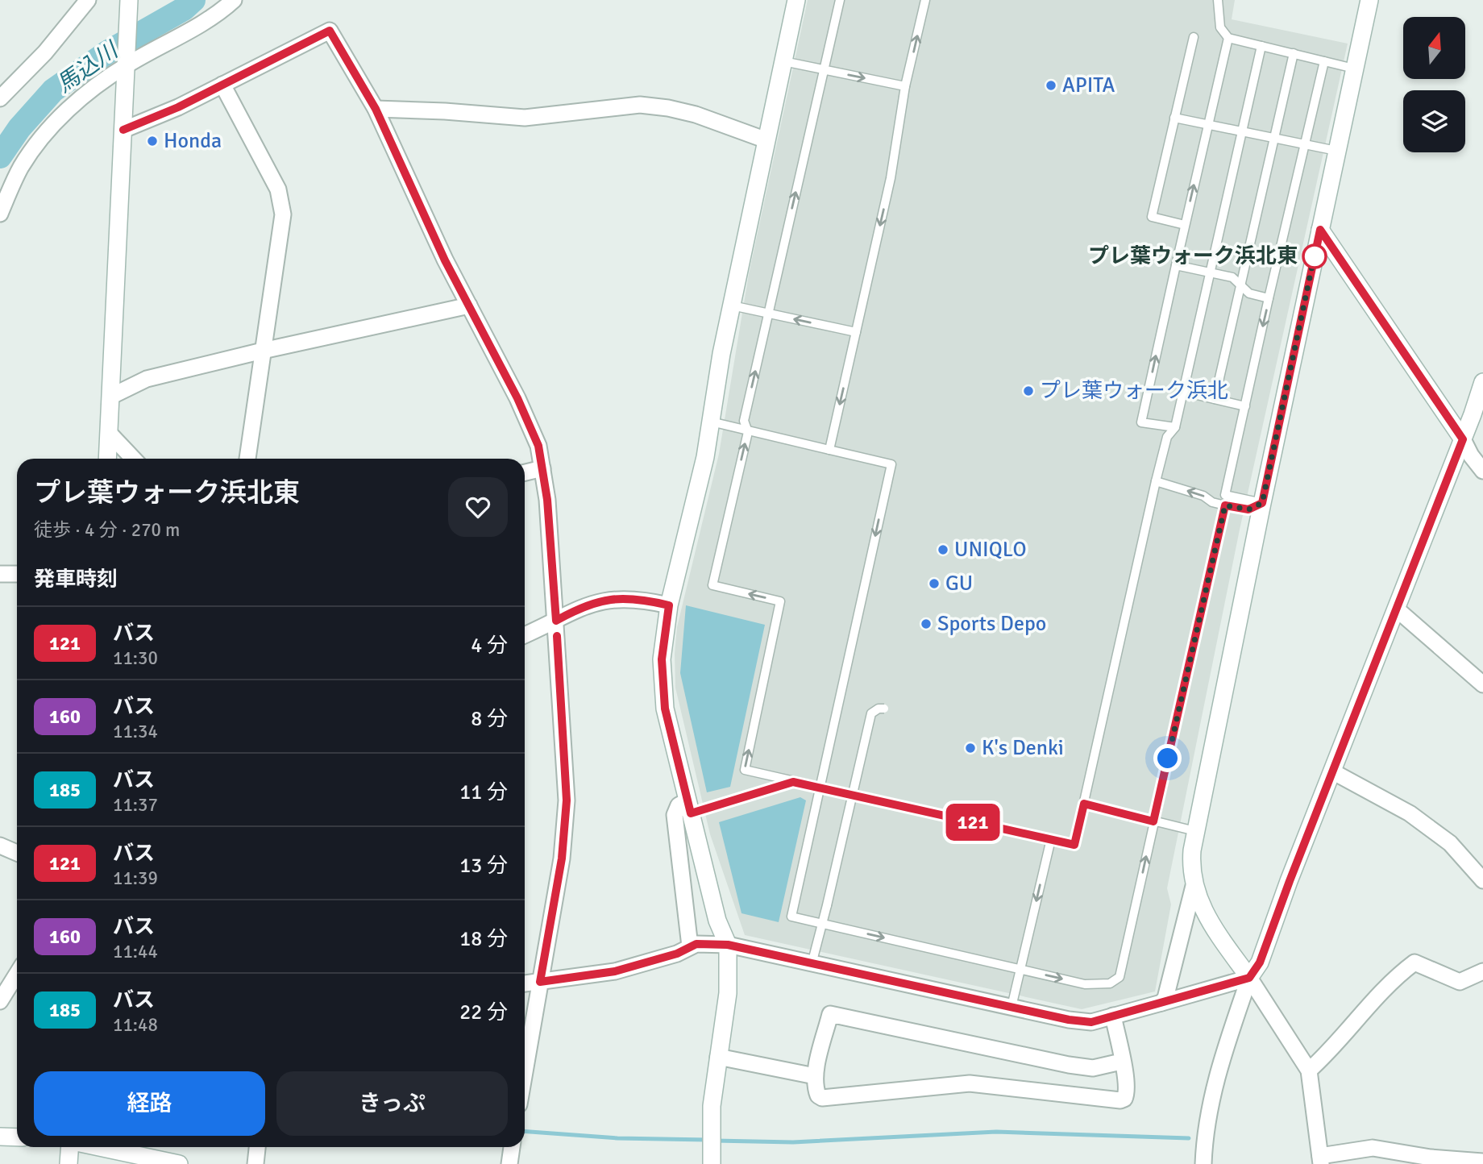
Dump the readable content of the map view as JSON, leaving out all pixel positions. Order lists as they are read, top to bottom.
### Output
{
  "water": ["馬込川"],
  "places": [
    "APITA",
    "Honda",
    "プレ葉ウォーク浜北東",
    "プレ葉ウォーク浜北",
    "UNIQLO",
    "GU",
    "Sports Depo",
    "K's Denki"
  ],
  "lines": ["bus line 121"],
  "north": "top",
  "page": {
    "on_map": "121",
    "heading": [
      ["プレ葉ウォーク浜北東", "徒歩 · 4 分 · 270 m"],
      "発車時刻"
    ],
    "list": [
      {
        "mark": "121",
        "name": "バス",
        "note": "11:30",
        "value": "4 分"
      },
      {
        "mark": "160",
        "name": "バス",
        "note": "11:34",
        "value": "8 分"
      },
      {
        "mark": "185",
        "name": "バス",
        "note": "11:37",
        "value": "11 分"
      },
      {
        "mark": "121",
        "name": "バス",
        "note": "11:39",
        "value": "13 分"
      },
      {
        "mark": "160",
        "name": "バス",
        "note": "11:44",
        "value": "18 分"
      },
      {
        "mark": "185",
        "name": "バス",
        "note": "11:48",
        "value": "22 分"
      }
    ],
    "buttons": ["経路", "きっぷ"]
  }
}
